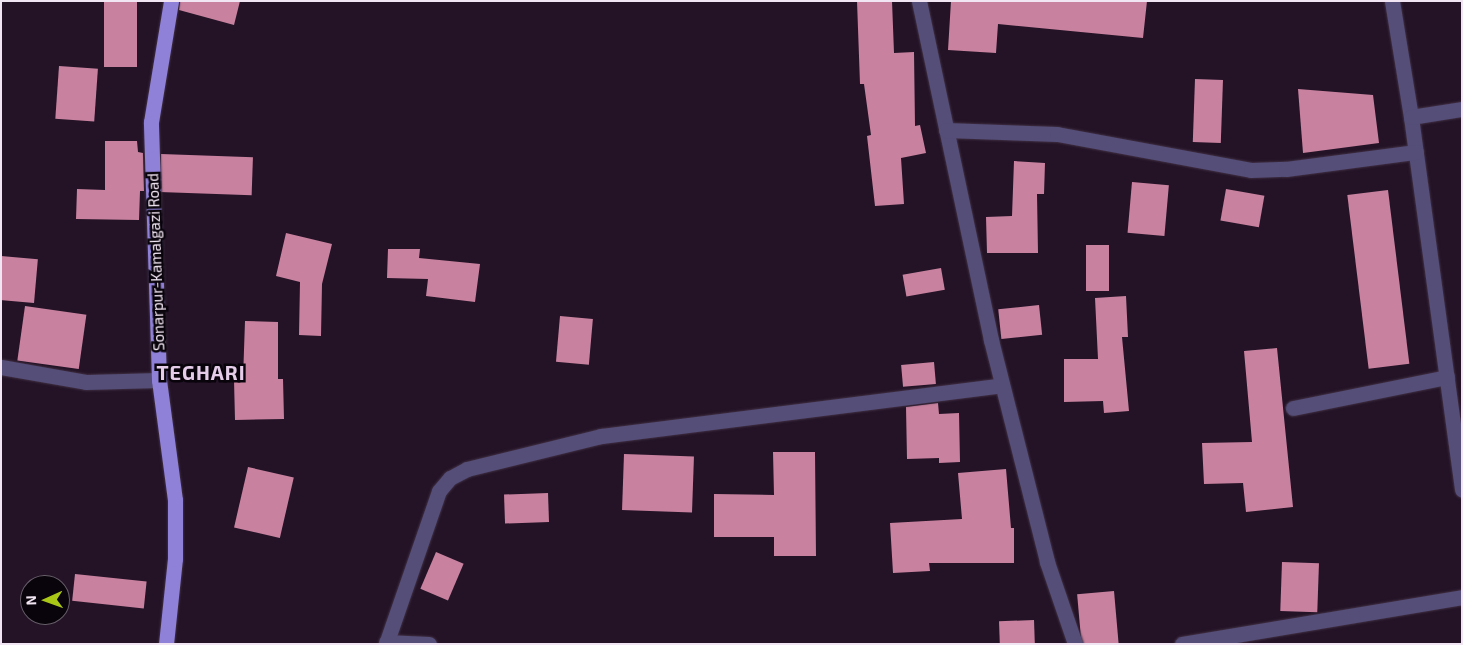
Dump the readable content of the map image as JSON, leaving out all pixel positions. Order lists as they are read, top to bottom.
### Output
{
  "streets": {
    "main road": ["Sonarpur-Kamalgazi Road"]
  },
  "districts": ["TEGHARI"],
  "north": "left"
}
